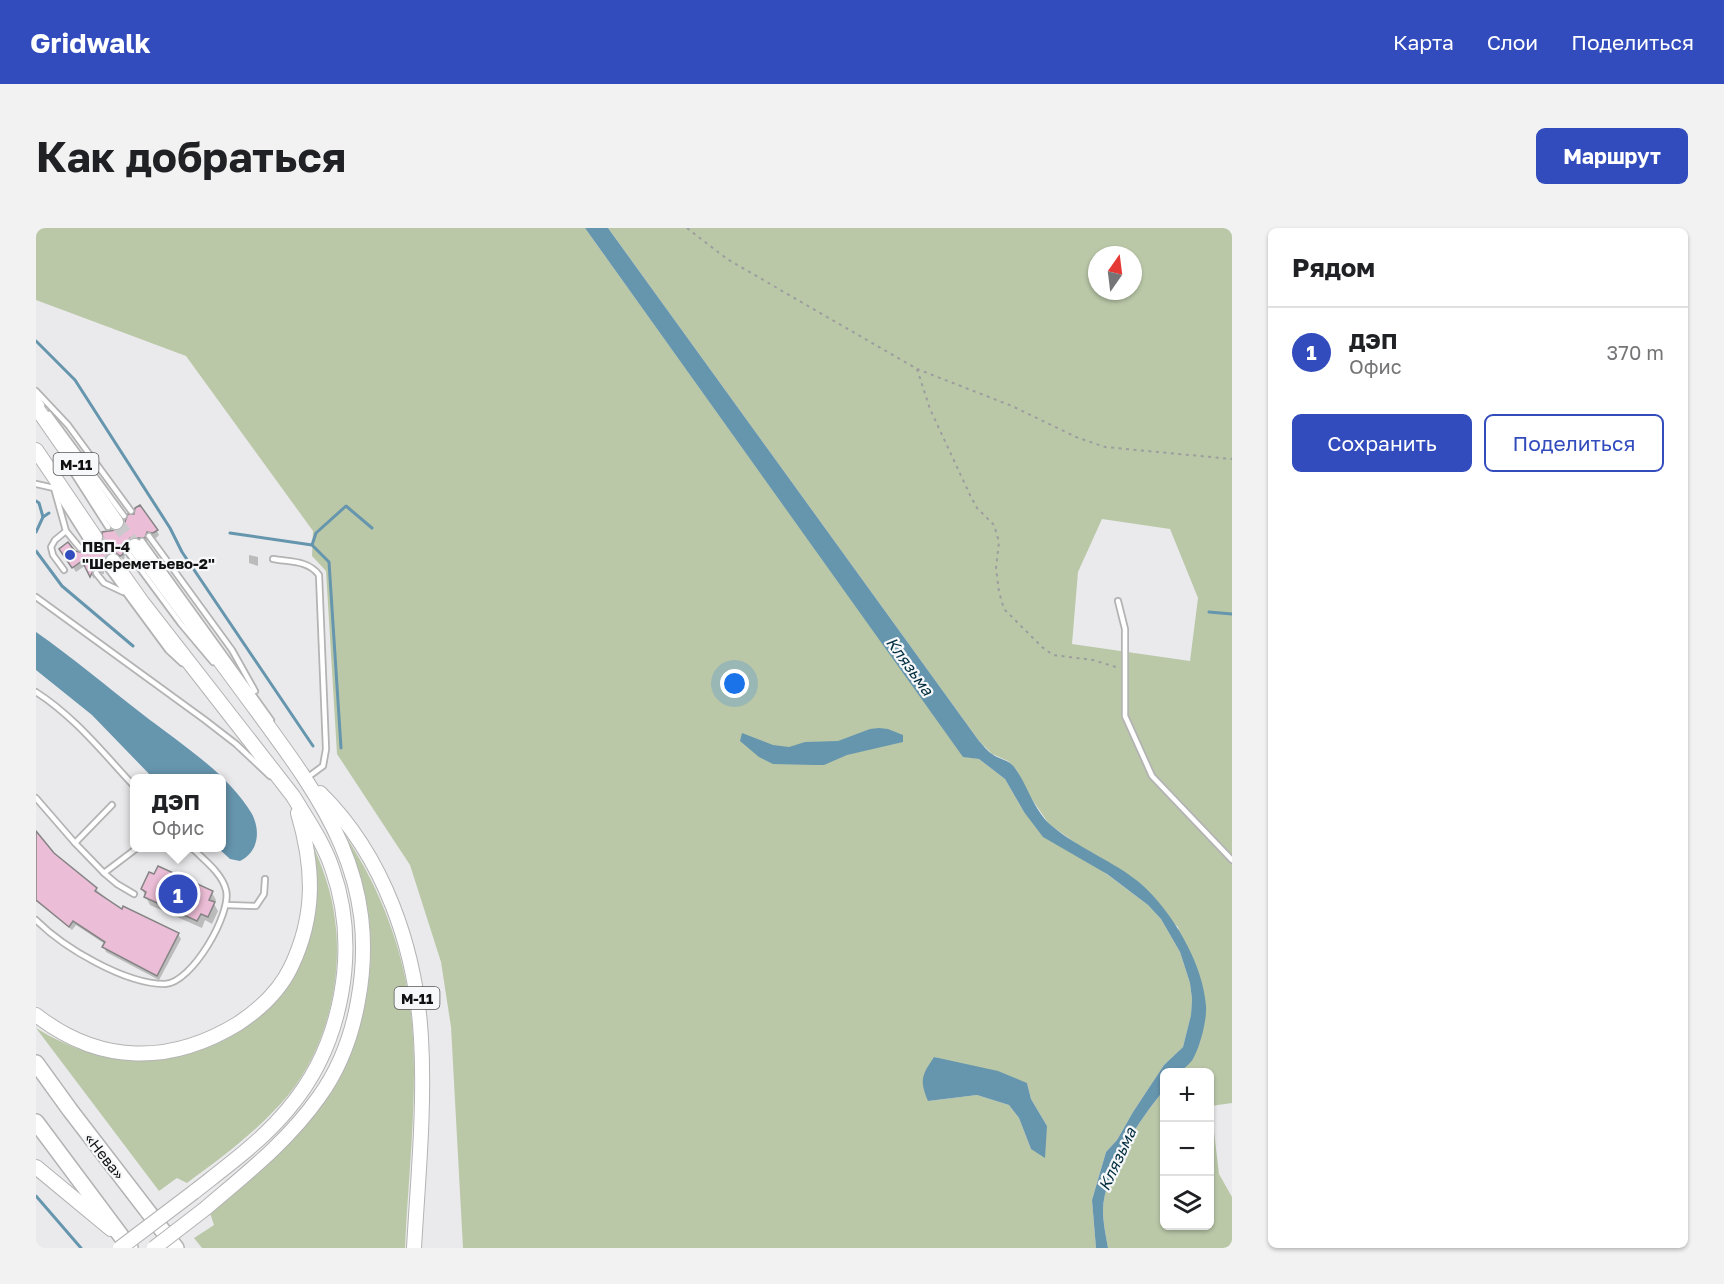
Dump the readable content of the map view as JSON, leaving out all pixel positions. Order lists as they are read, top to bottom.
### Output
{
  "streets": {
    "highway": ["«Нева»"],
    "main road": ["М-11"]
  },
  "water": ["Клязьма"],
  "places": ["ПВП-4 \"Шереметьево-2\""],
  "north": "top",
  "page": {
    "header": "Gridwalk",
    "nav": ["Карта", "Слои", "Поделиться"],
    "buttons": [
      "Маршрут",
      ["Сохранить", "Поделиться"]
    ],
    "title": "Как добраться",
    "heading": "Рядом",
    "list": [
      {
        "mark": "1",
        "name": "ДЭП",
        "note": "Офис",
        "value": "370 m"
      }
    ],
    "popup": ["ДЭП", "Офис"],
    "pins": "1",
    "map_buttons": ["+", "−"]
  }
}
